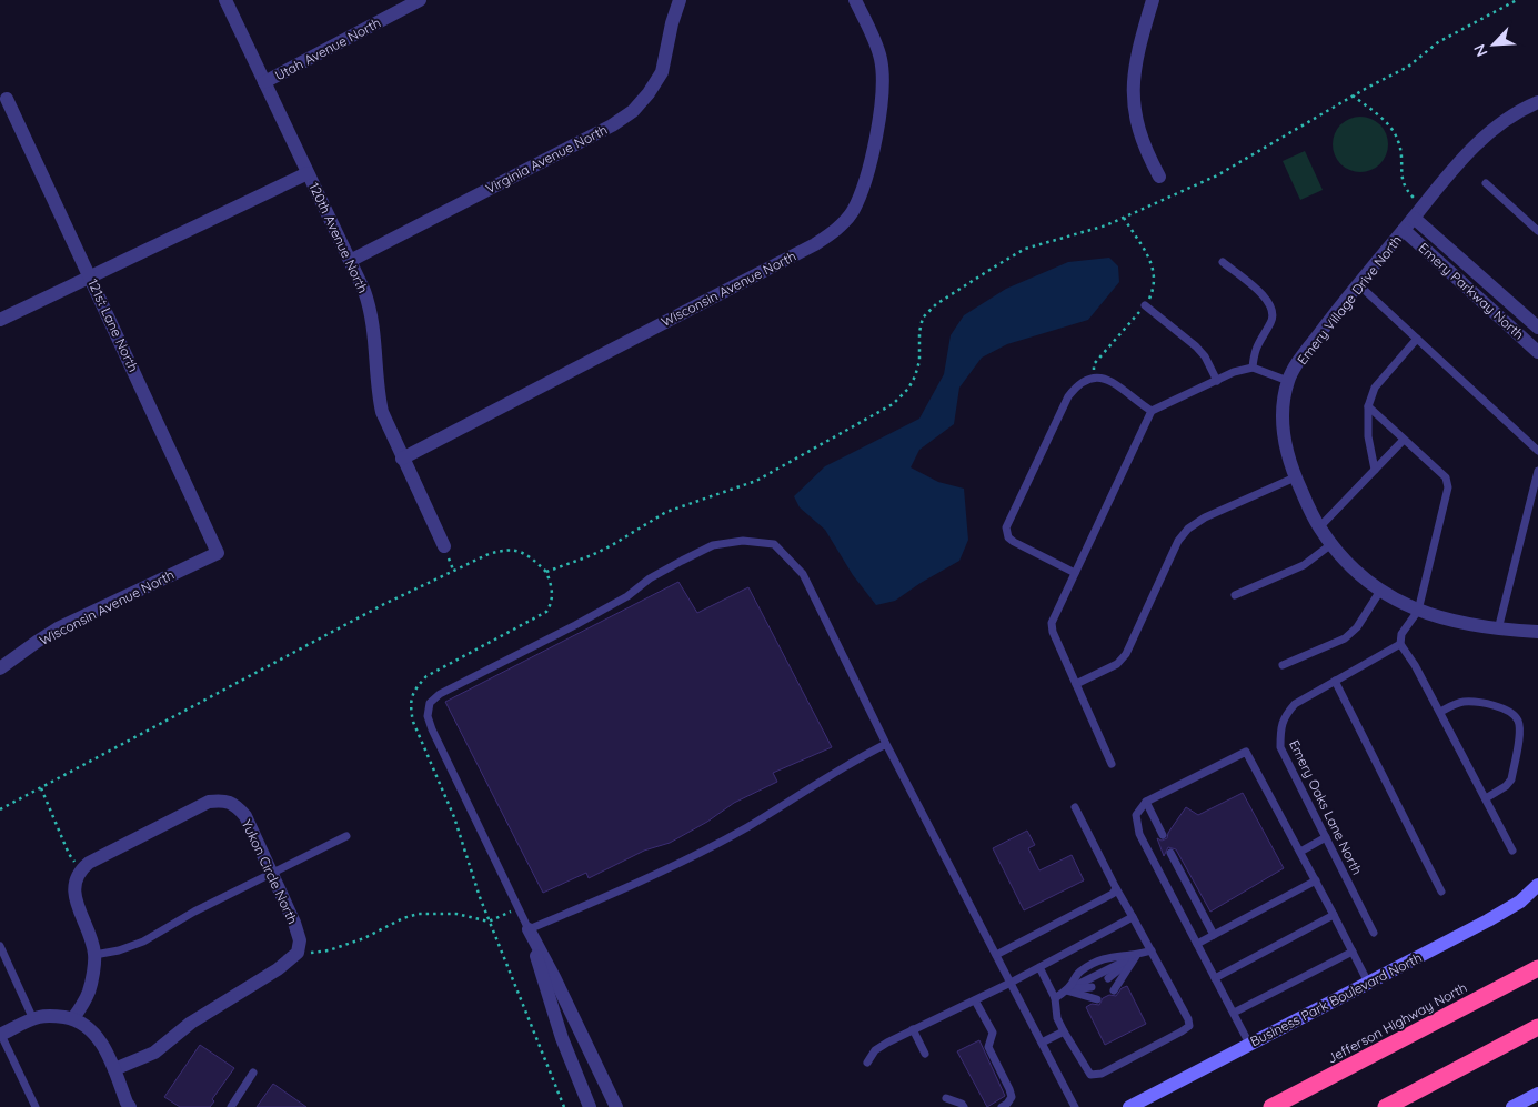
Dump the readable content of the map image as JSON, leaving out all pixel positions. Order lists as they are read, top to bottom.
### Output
{
  "streets": {
    "highway": ["Jefferson Highway North"],
    "street": [
      "Utah Avenue North",
      "Virginia Avenue North",
      "120th Avenue North",
      "Wisconsin Avenue North",
      "Emery Parkway North",
      "Emery Village Drive North",
      "121st Lane North",
      "Yukon Circle North",
      "Business Park Boulevard North"
    ],
    "lane": ["Emery Oaks Lane North"]
  },
  "crossings": [
    ["Utah Avenue North", "120th Avenue North"],
    ["Virginia Avenue North", "120th Avenue North"],
    ["120th Avenue North", "Wisconsin Avenue North"],
    ["Wisconsin Avenue North", "121st Lane North"],
    ["Emery Parkway North", "Emery Village Drive North"]
  ],
  "north": "bottom left"
}
